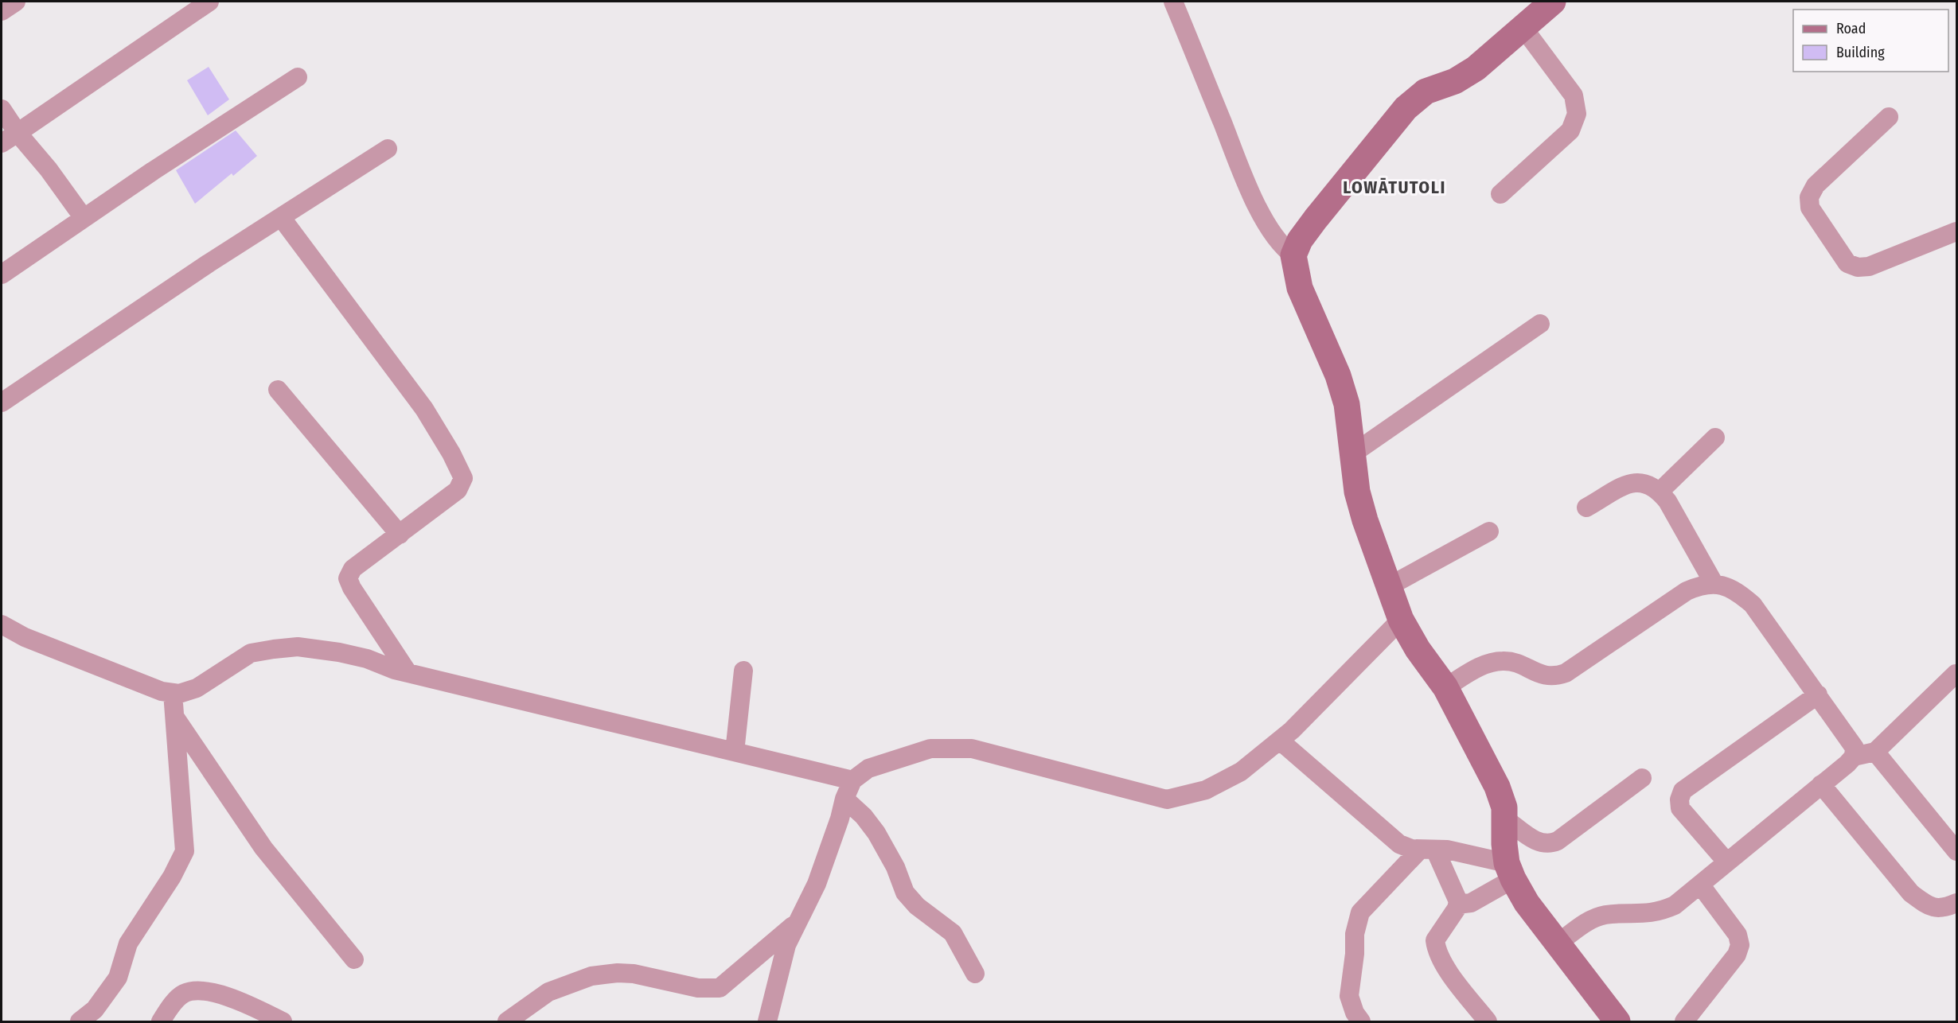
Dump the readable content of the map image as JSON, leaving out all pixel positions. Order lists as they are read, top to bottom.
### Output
{
  "districts": ["LOWĀTUTOLI"],
  "legend": ["Road", "Building"]
}
